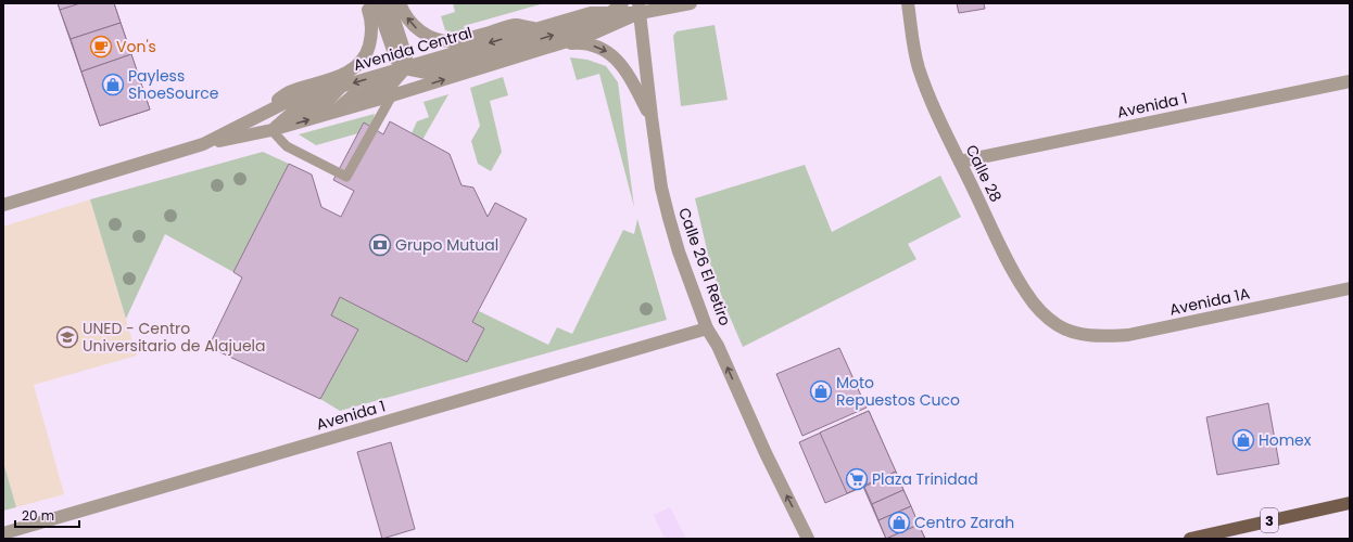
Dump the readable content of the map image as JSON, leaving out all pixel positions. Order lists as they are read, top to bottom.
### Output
{
  "streets": {
    "main road": ["3"],
    "street": [
      "Avenida Central",
      "Avenida 1",
      "Calle 28",
      "Calle 26 El Retiro",
      "Avenida 1A"
    ]
  },
  "crossings": [
    ["Avenida Central", "Calle 26 El Retiro"],
    ["Avenida 1", "Calle 28"],
    ["Avenida 1", "Calle 26 El Retiro"],
    ["Calle 28", "Avenida 1A"]
  ],
  "one_way": ["Calle 26 El Retiro"],
  "places": {
    "cafe": ["Von's"],
    "shop": [
      "Payless ShoeSource",
      "Moto Repuestos Cuco",
      "Homex",
      "Centro Zarah"
    ],
    "bank": ["Grupo Mutual"],
    "school or university": ["UNED - Centro Universitario de Alajuela"],
    "supermarket": ["Plaza Trinidad"]
  },
  "scale_bar": "20 m"
}
